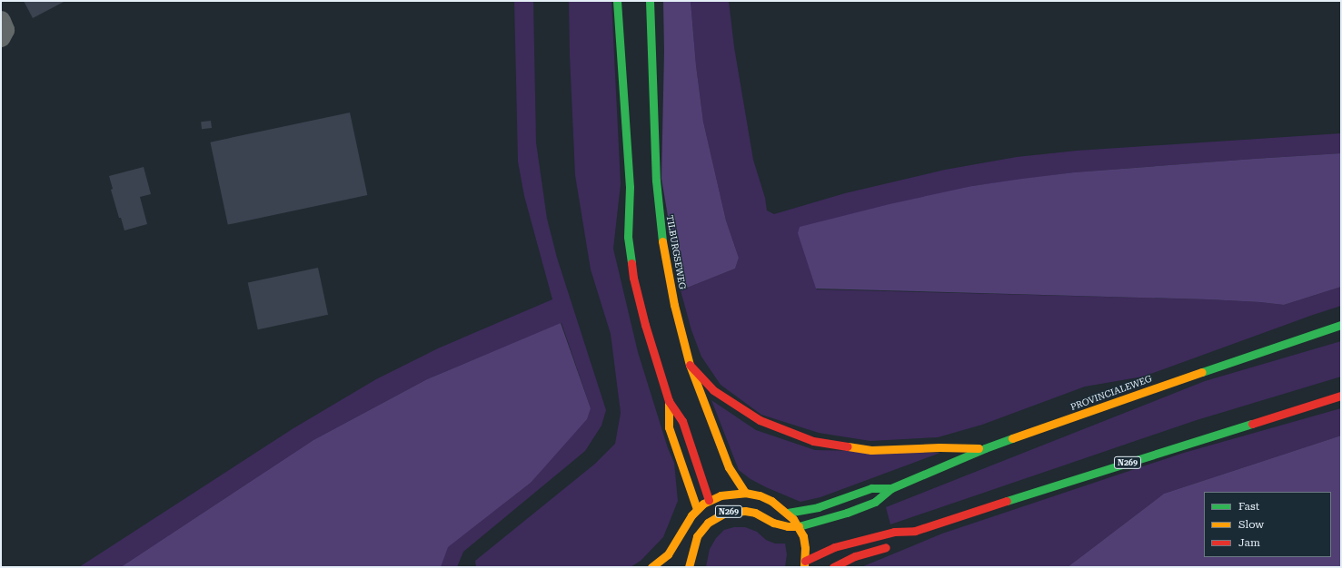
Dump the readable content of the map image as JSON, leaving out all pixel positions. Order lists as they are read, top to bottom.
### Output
{
  "streets": {
    "main road": ["TILBURGSEWEG", "PROVINCIALEWEG", "N269"]
  },
  "crossings": [
    ["TILBURGSEWEG", "N269"],
    ["PROVINCIALEWEG", "N269"]
  ],
  "legend": ["Fast", "Slow", "Jam"]
}
